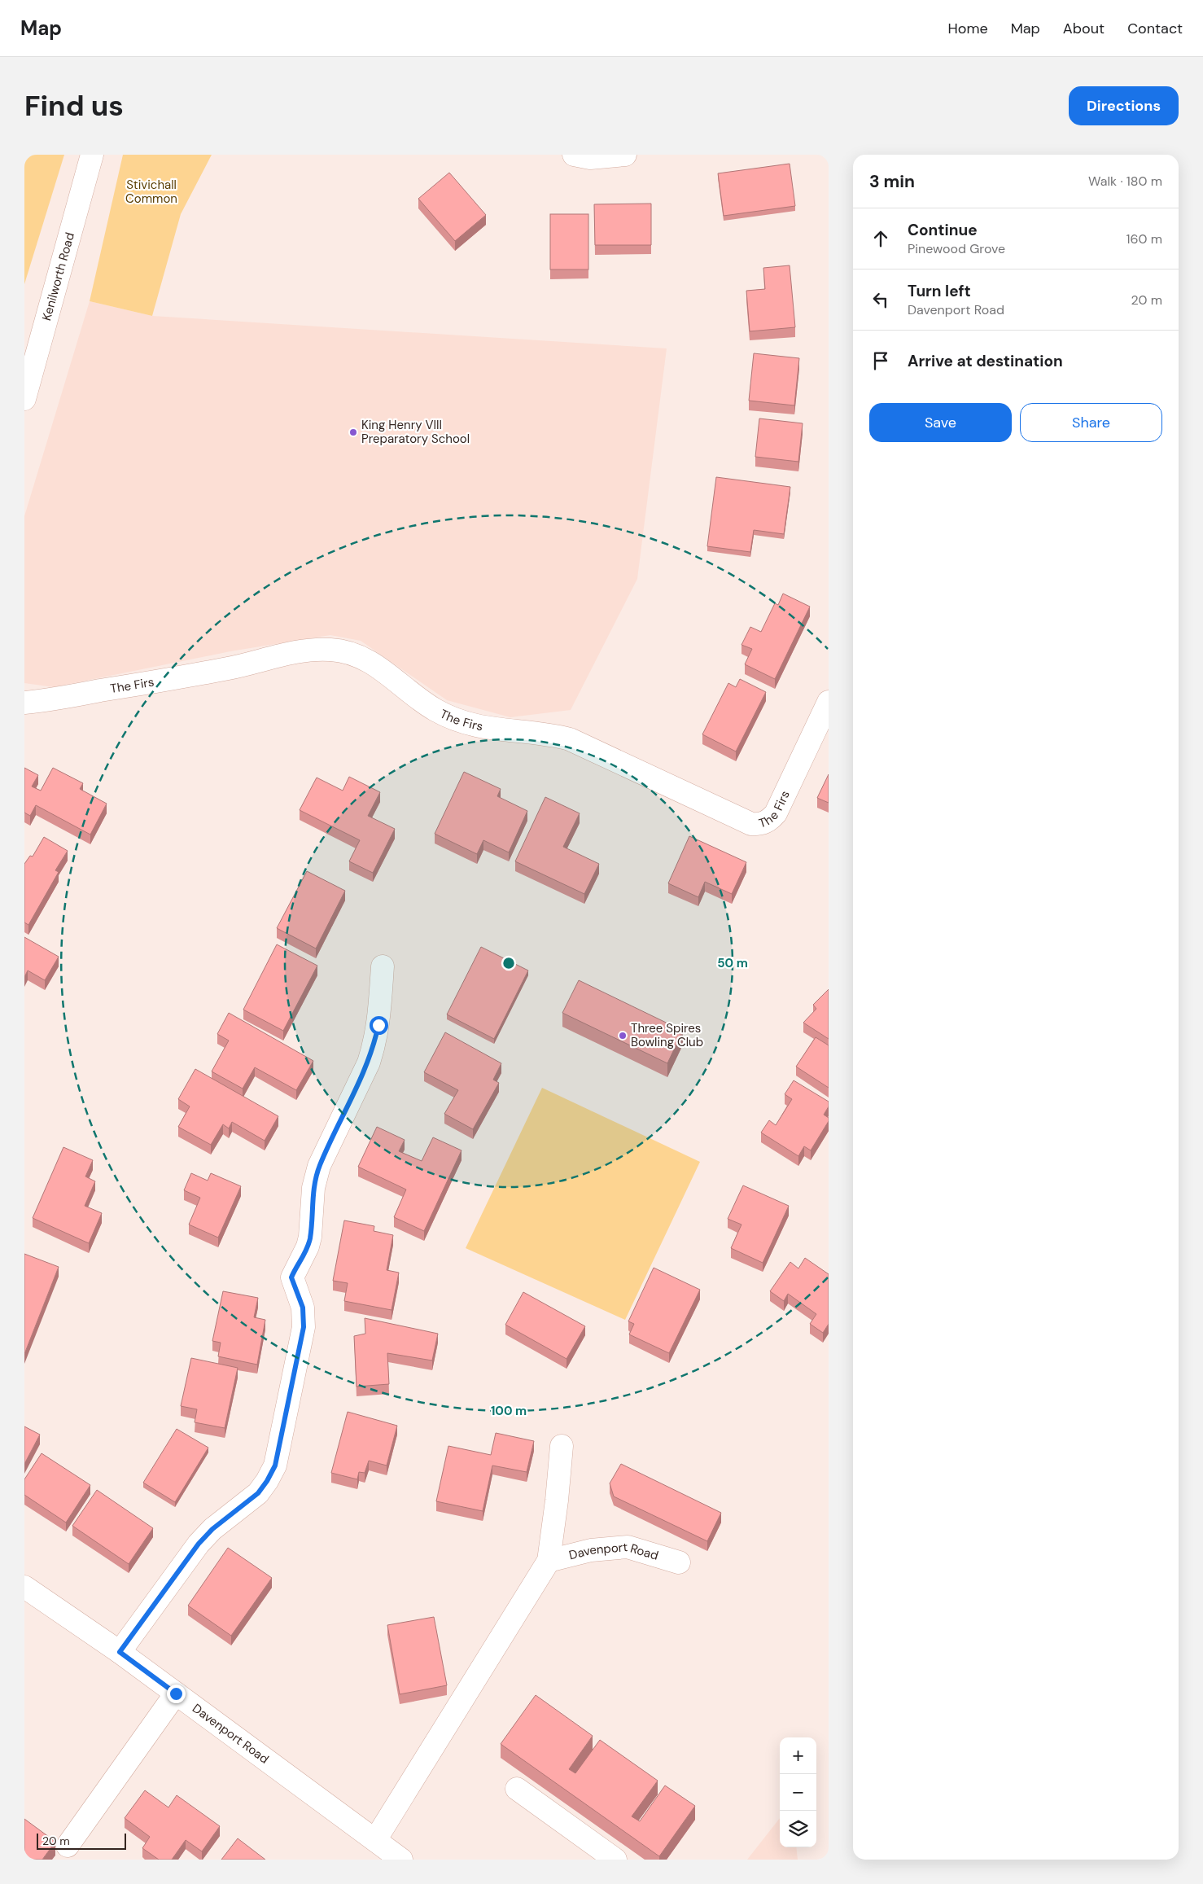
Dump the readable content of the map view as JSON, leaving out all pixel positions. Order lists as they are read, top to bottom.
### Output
{
  "streets": {
    "street": ["Kenilworth Road", "The Firs", "Davenport Road"]
  },
  "parks": ["Stivichall Common"],
  "places": ["King Henry VIII Preparatory School", "Three Spires Bowling Club"],
  "scale_bar": "20 m",
  "page": {
    "header": "Map",
    "nav": [
      "Home",
      "Map",
      "About",
      "Contact"
    ],
    "buttons": [
      "Directions",
      ["Save", "Share"]
    ],
    "title": "Find us",
    "heading": ["3 min", "Walk · 180 m"],
    "list": [
      ["Continue", "Pinewood Grove", "160 m"],
      ["Turn left", "Davenport Road", "20 m"],
      "Arrive at destination"
    ],
    "map_buttons": ["+", "−"],
    "scale": "20 m"
  },
  "rings": ["50 m", "100 m"]
}
